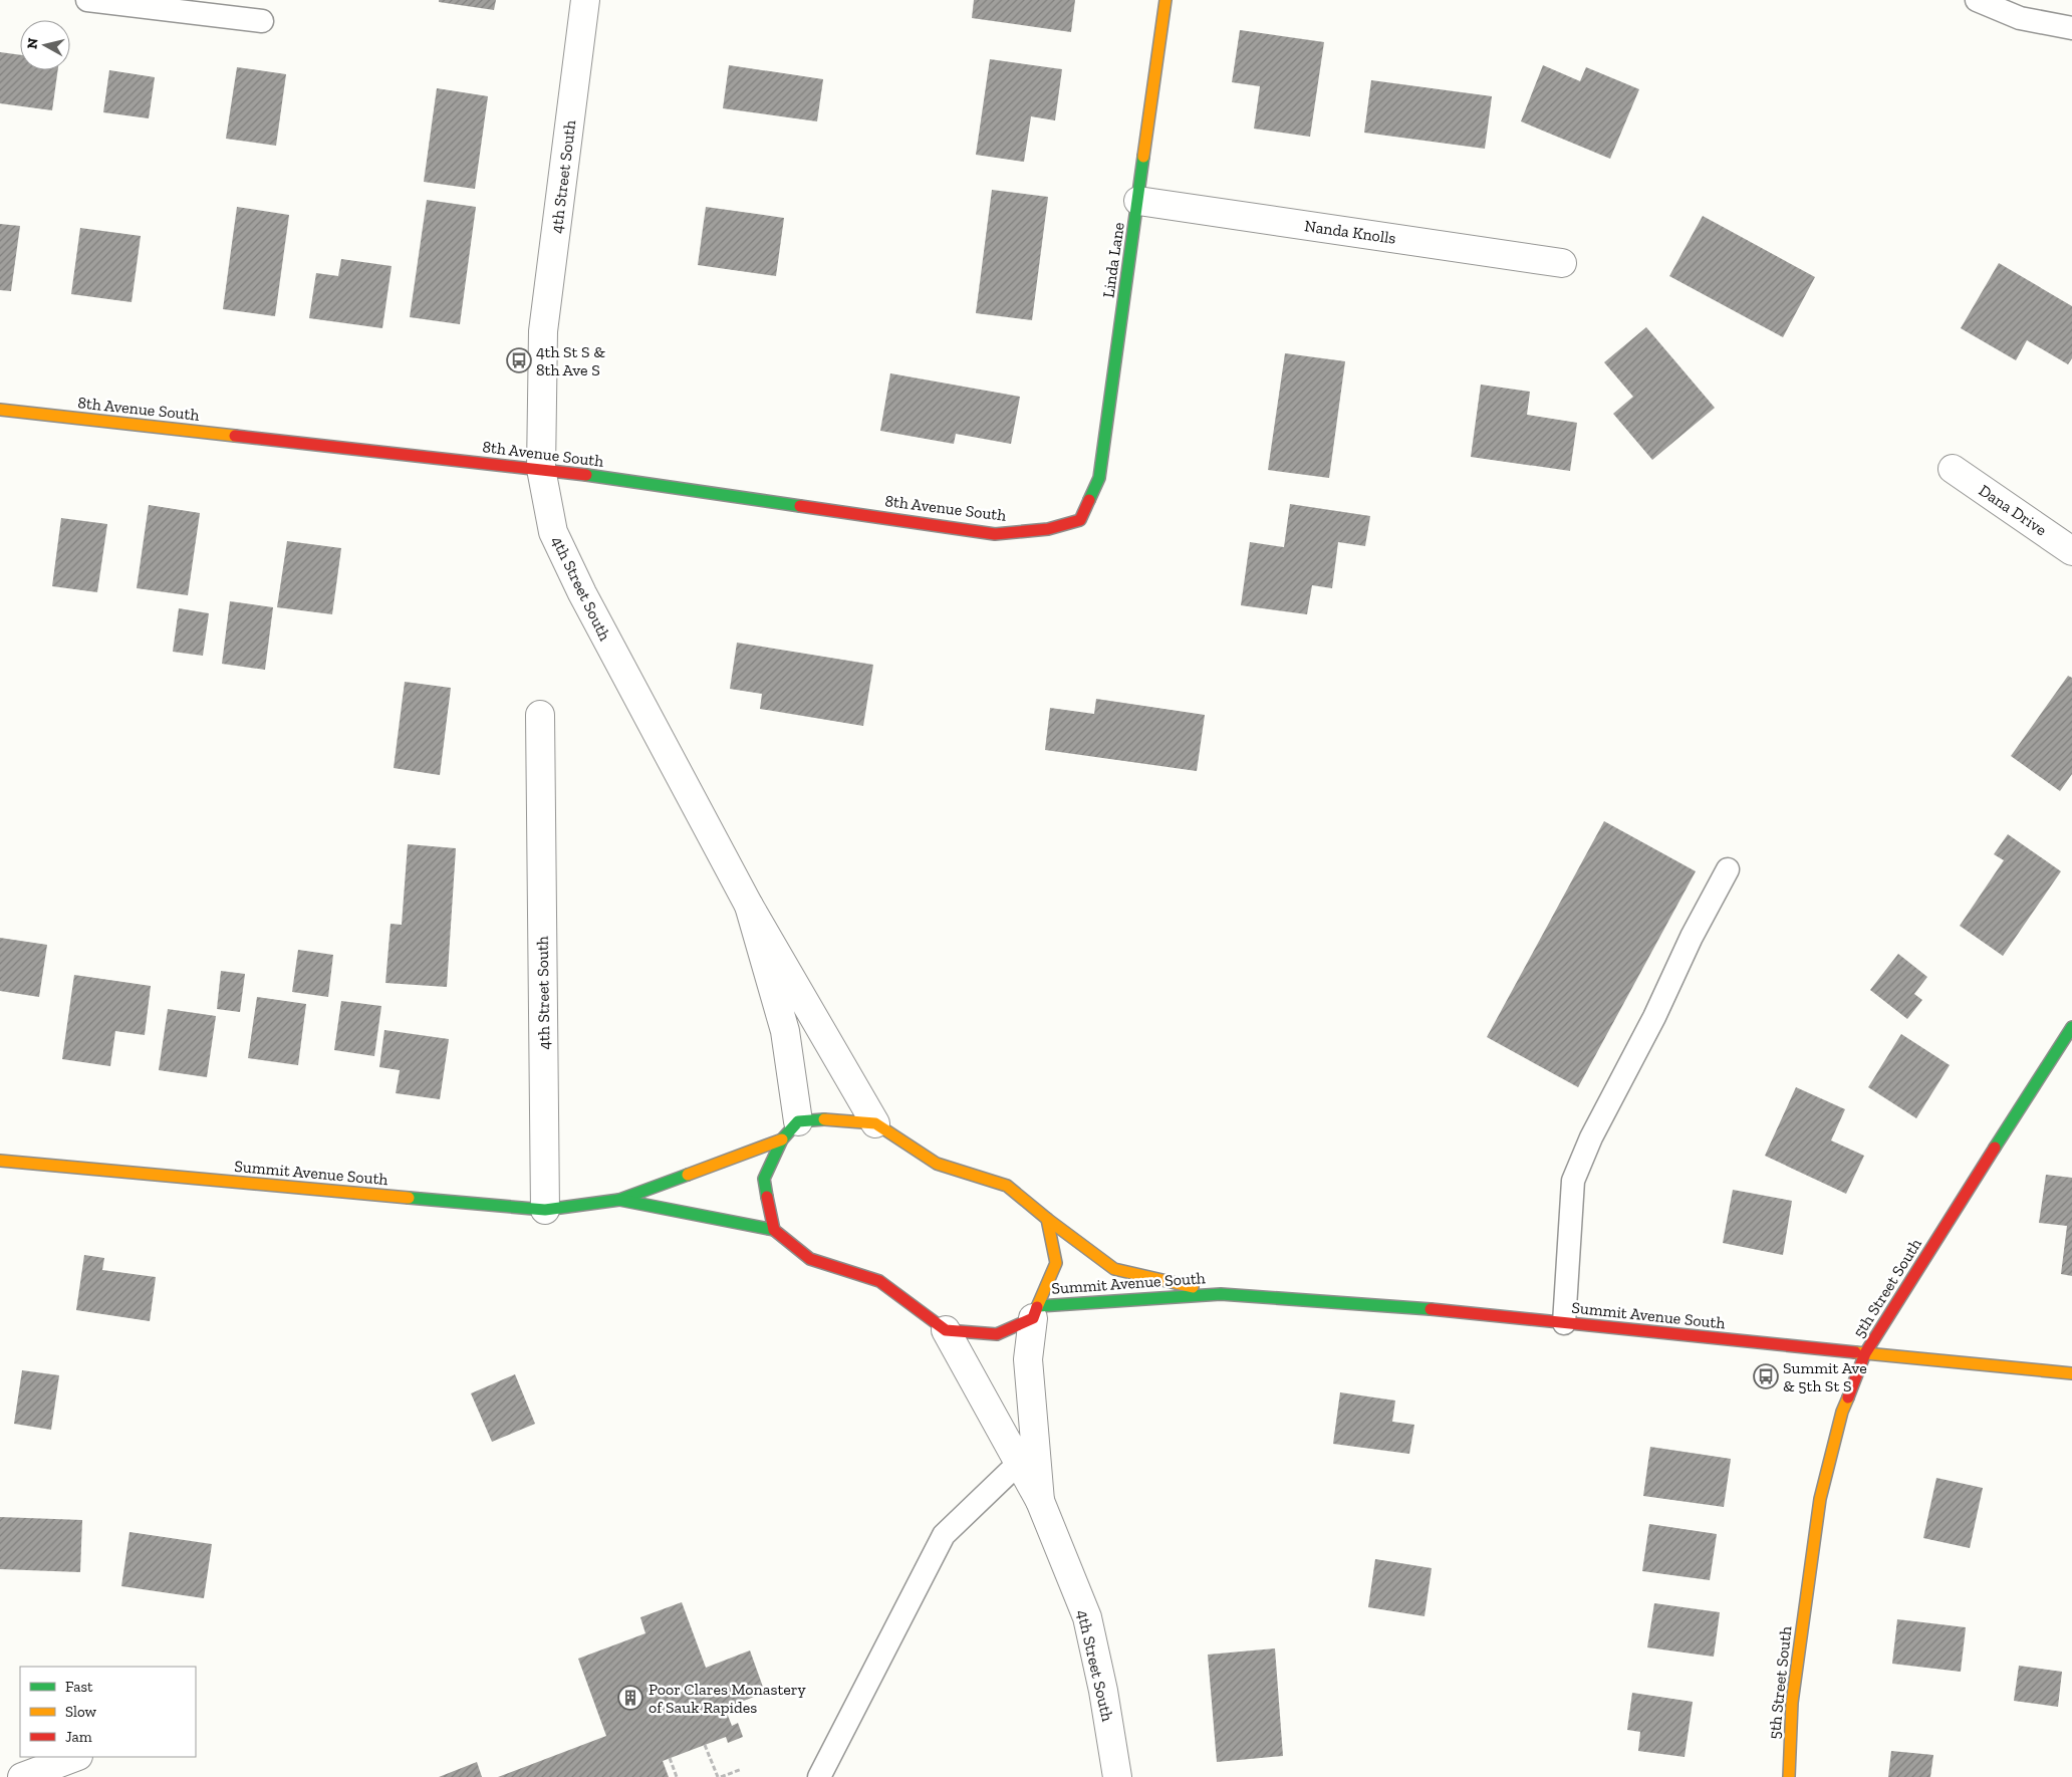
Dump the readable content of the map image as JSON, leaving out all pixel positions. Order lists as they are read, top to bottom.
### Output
{
  "streets": {
    "street": [
      "4th Street South",
      "Nanda Knolls",
      "Linda Lane",
      "8th Avenue South",
      "Dana Drive",
      "Summit Avenue South",
      "5th Street South"
    ]
  },
  "crossings": [
    ["4th Street South", "8th Avenue South"],
    ["4th Street South", "Summit Avenue South"],
    ["Nanda Knolls", "Linda Lane"],
    ["Linda Lane", "8th Avenue South"],
    ["Summit Avenue South", "5th Street South"]
  ],
  "places": {
    "bus stop": ["4th St S & 8th Ave S", "Summit Ave & 5th St S"],
    "building": ["Poor Clares Monastery of Sauk Rapides"]
  },
  "legend": ["Fast", "Slow", "Jam"],
  "north": "left"
}
